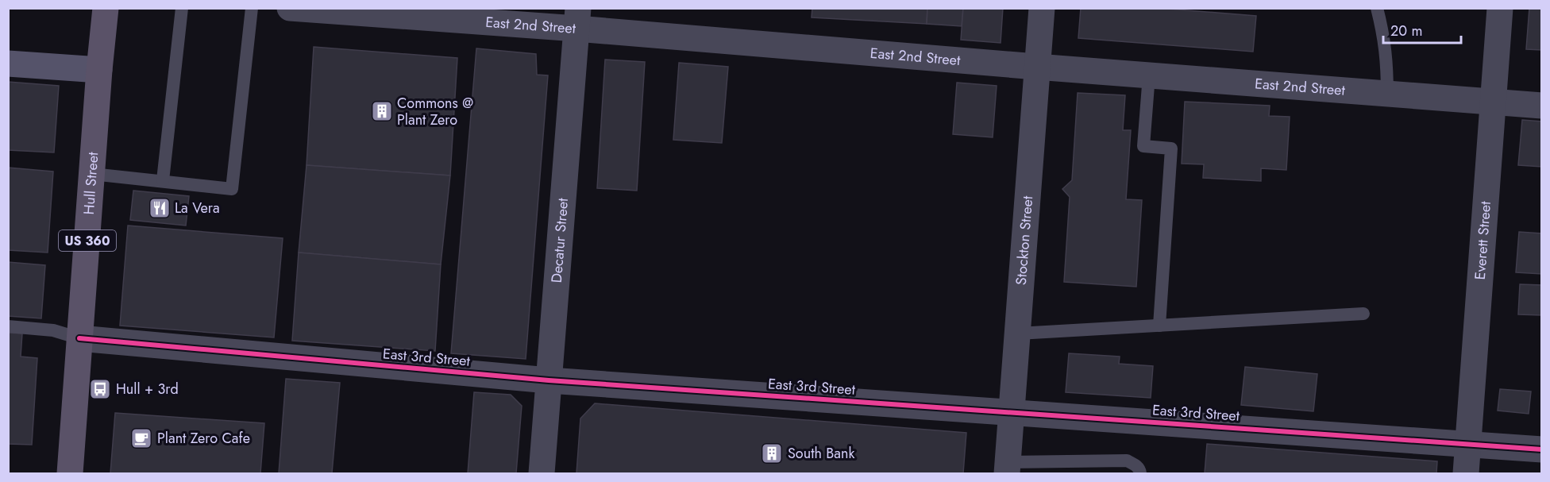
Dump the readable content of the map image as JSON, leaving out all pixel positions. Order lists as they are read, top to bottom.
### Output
{
  "streets": {
    "main road": ["Hull Street", "US 360"],
    "street": [
      "East 2nd Street",
      "Decatur Street",
      "Stockton Street",
      "Everett Street",
      "East 3rd Street"
    ]
  },
  "crossings": [
    ["East 2nd Street", "Decatur Street"],
    ["East 2nd Street", "Stockton Street"],
    ["East 2nd Street", "Everett Street"],
    ["Hull Street", "East 3rd Street"],
    ["Decatur Street", "East 3rd Street"],
    ["Stockton Street", "East 3rd Street"],
    ["Everett Street", "East 3rd Street"]
  ],
  "places": {
    "building": ["Commons @ Plant Zero", "South Bank"],
    "restaurant": ["La Vera"],
    "bus stop": ["Hull + 3rd"],
    "cafe": ["Plant Zero Cafe"]
  },
  "scale_bar": "20 m"
}
